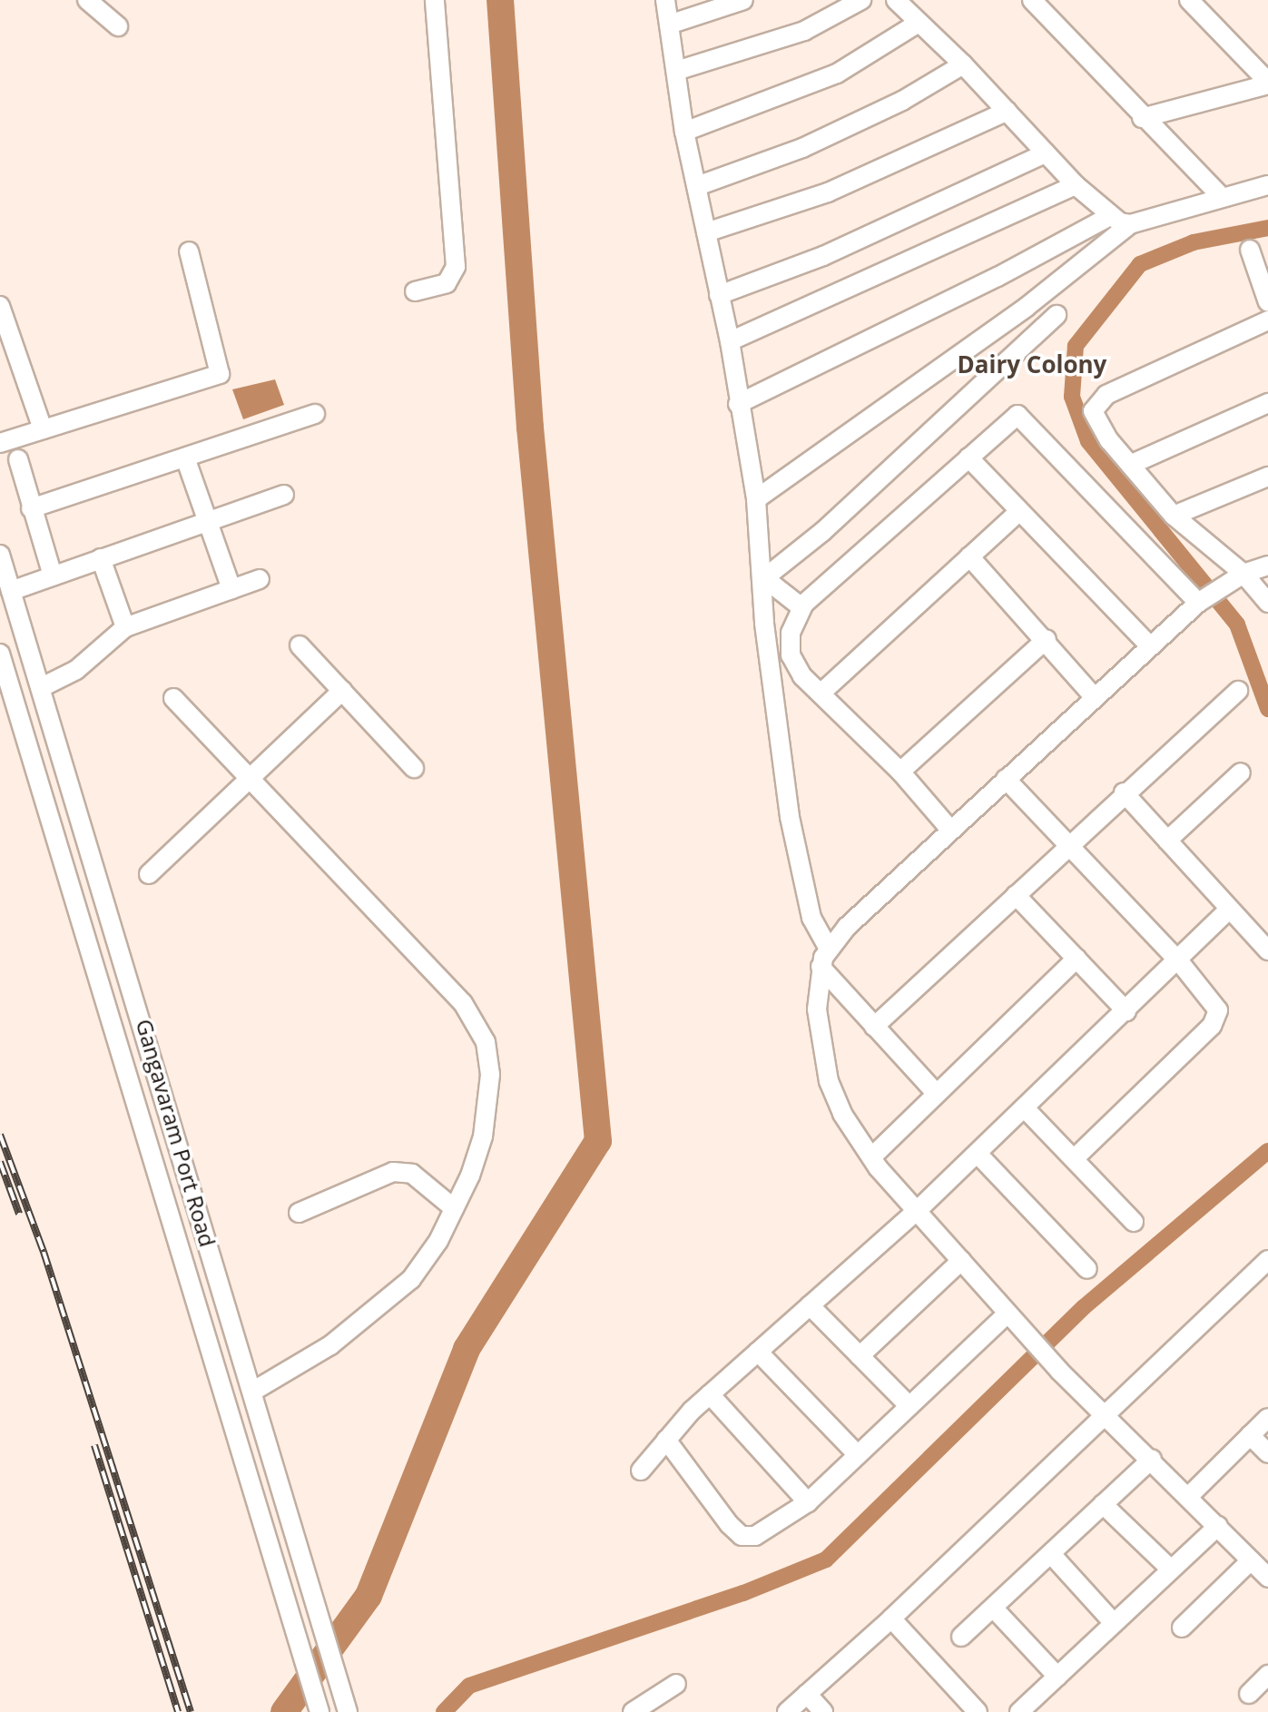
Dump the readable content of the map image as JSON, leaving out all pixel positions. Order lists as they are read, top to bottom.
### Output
{
  "streets": {
    "street": ["Gangavaram Port Road"]
  },
  "districts": ["Dairy Colony"]
}
